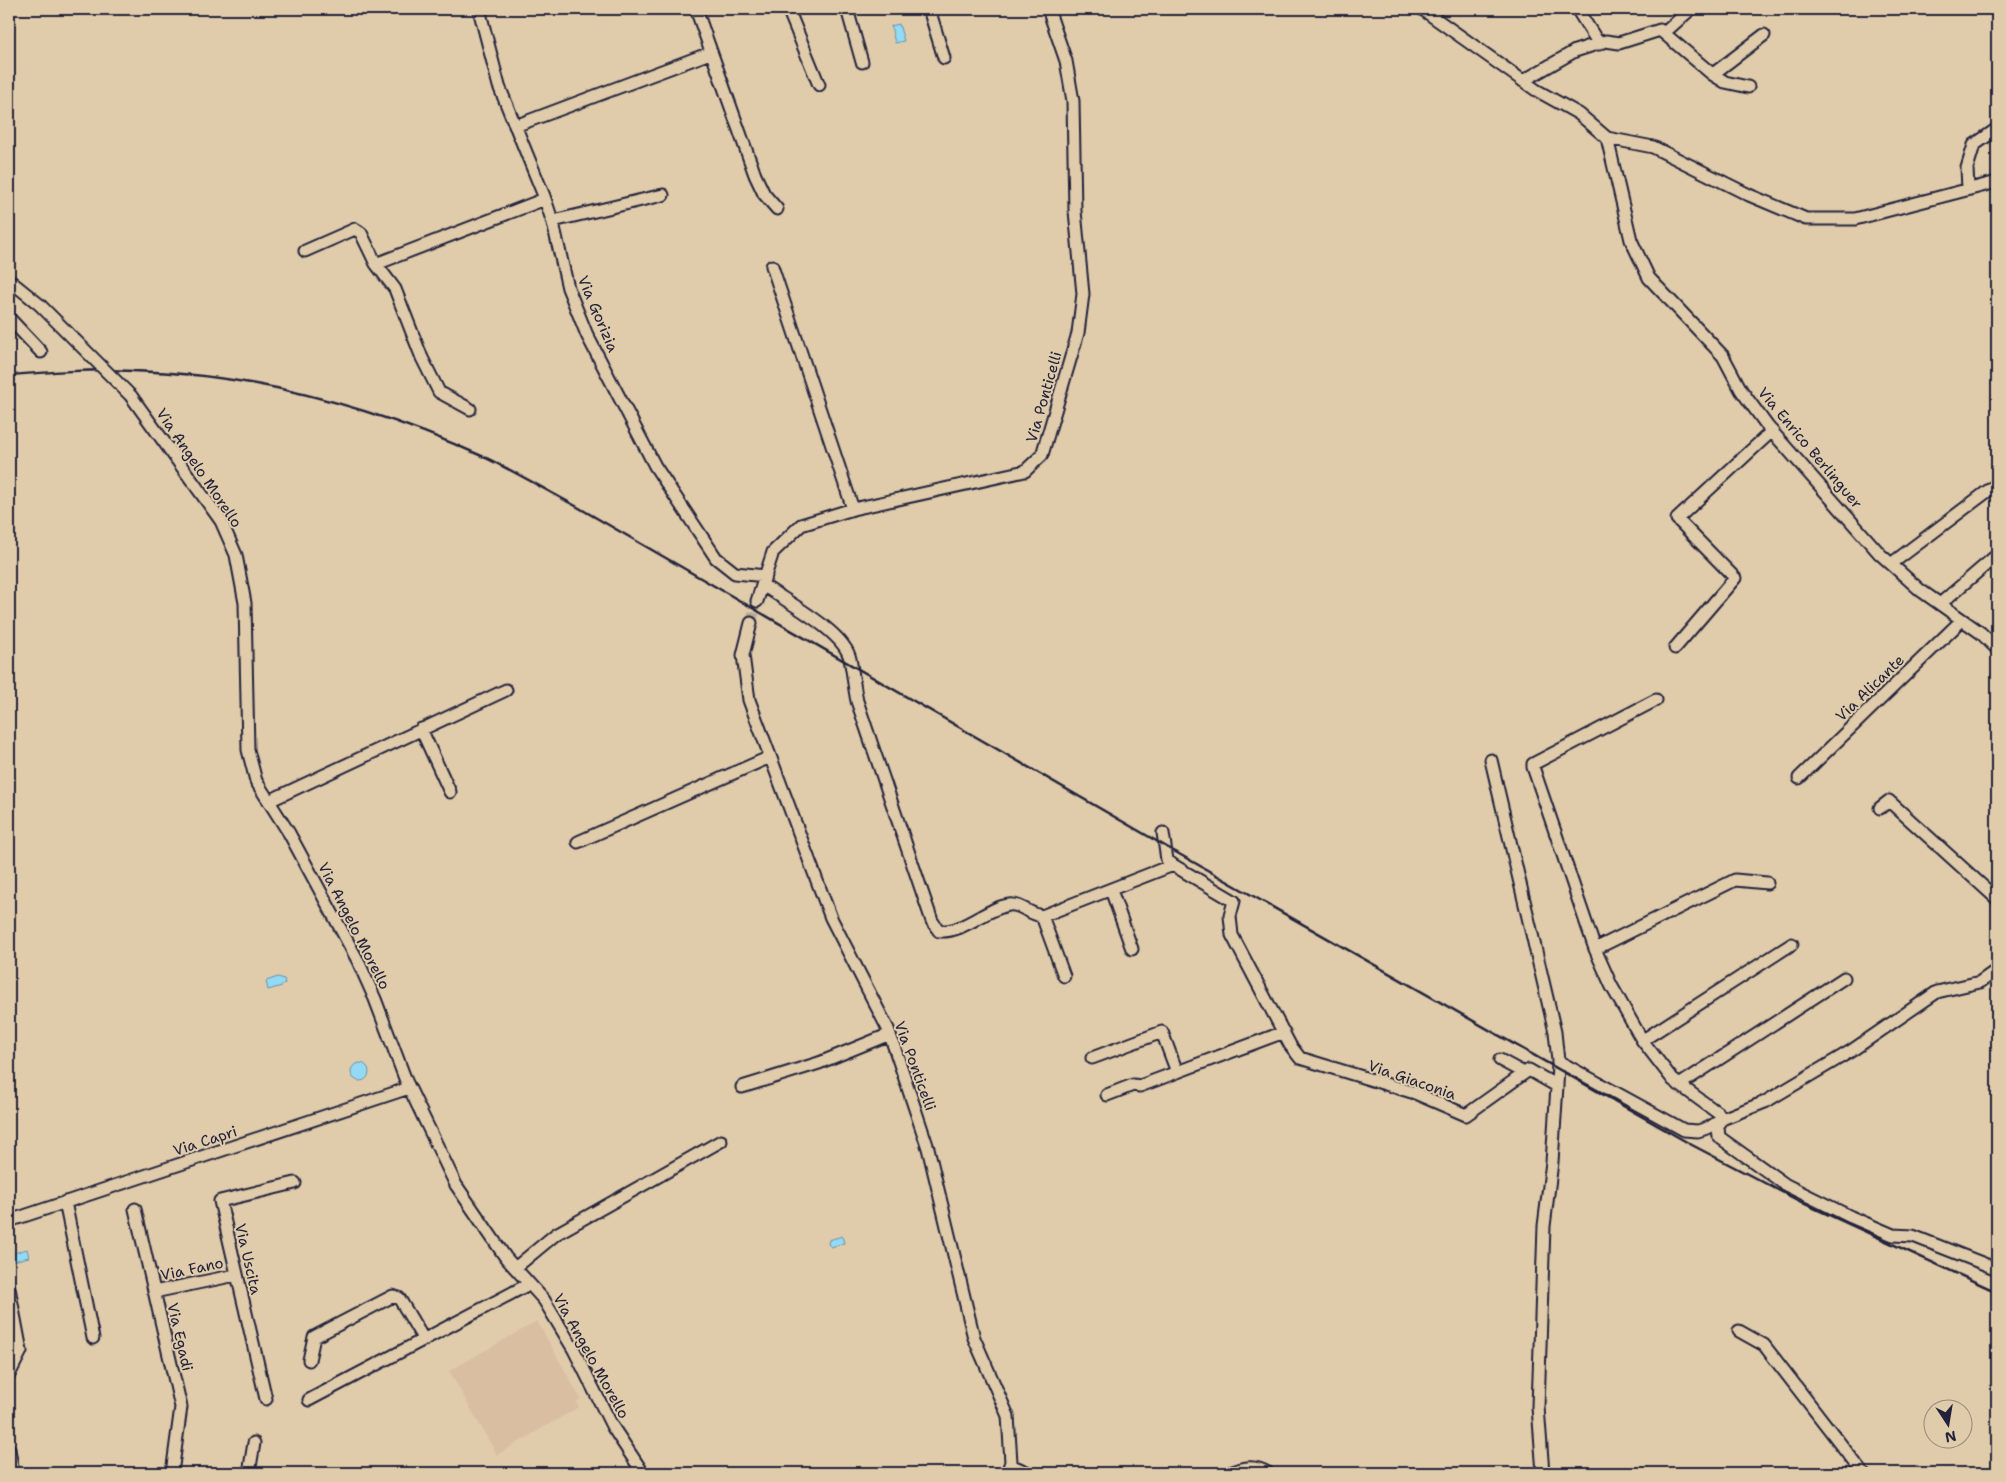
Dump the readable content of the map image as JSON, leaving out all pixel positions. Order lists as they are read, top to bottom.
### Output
{
  "streets": {
    "street": [
      "Via Gorizia",
      "Via Ponticelli",
      "Via Enrico Berlinguer",
      "Via Angelo Morello",
      "Via Alicante",
      "Via Giaconia",
      "Via Capri",
      "Via Uscita",
      "Via Fano",
      "Via Egadi"
    ]
  },
  "crossings": [
    ["Via Gorizia", "Via Ponticelli"],
    ["Via Enrico Berlinguer", "Via Alicante"],
    ["Via Angelo Morello", "Via Capri"],
    ["Via Uscita", "Via Fano"],
    ["Via Fano", "Via Egadi"]
  ],
  "north": "bottom"
}
